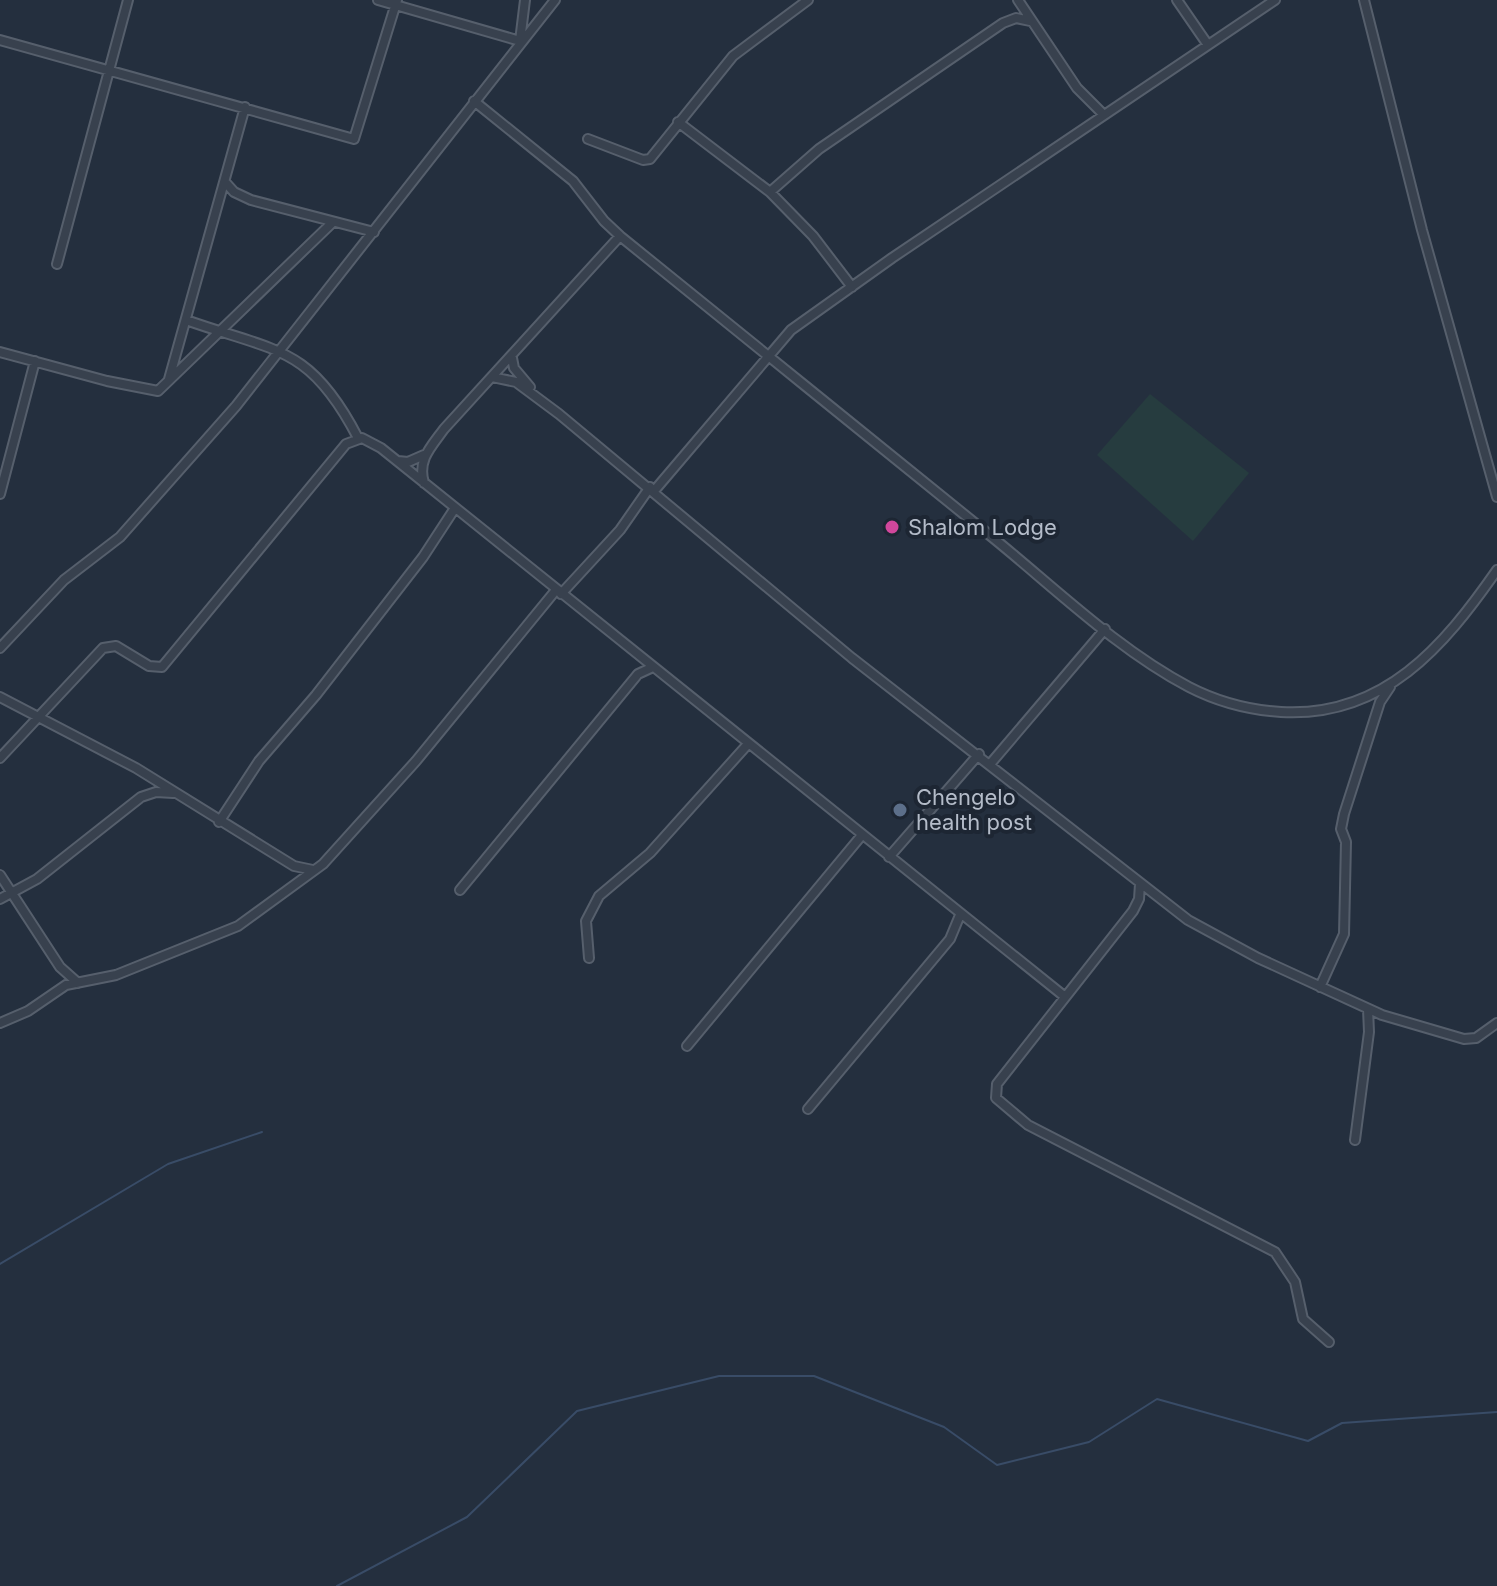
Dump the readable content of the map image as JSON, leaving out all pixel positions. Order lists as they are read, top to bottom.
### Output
{
  "places": ["Shalom Lodge", "Chengelo health post"]
}
